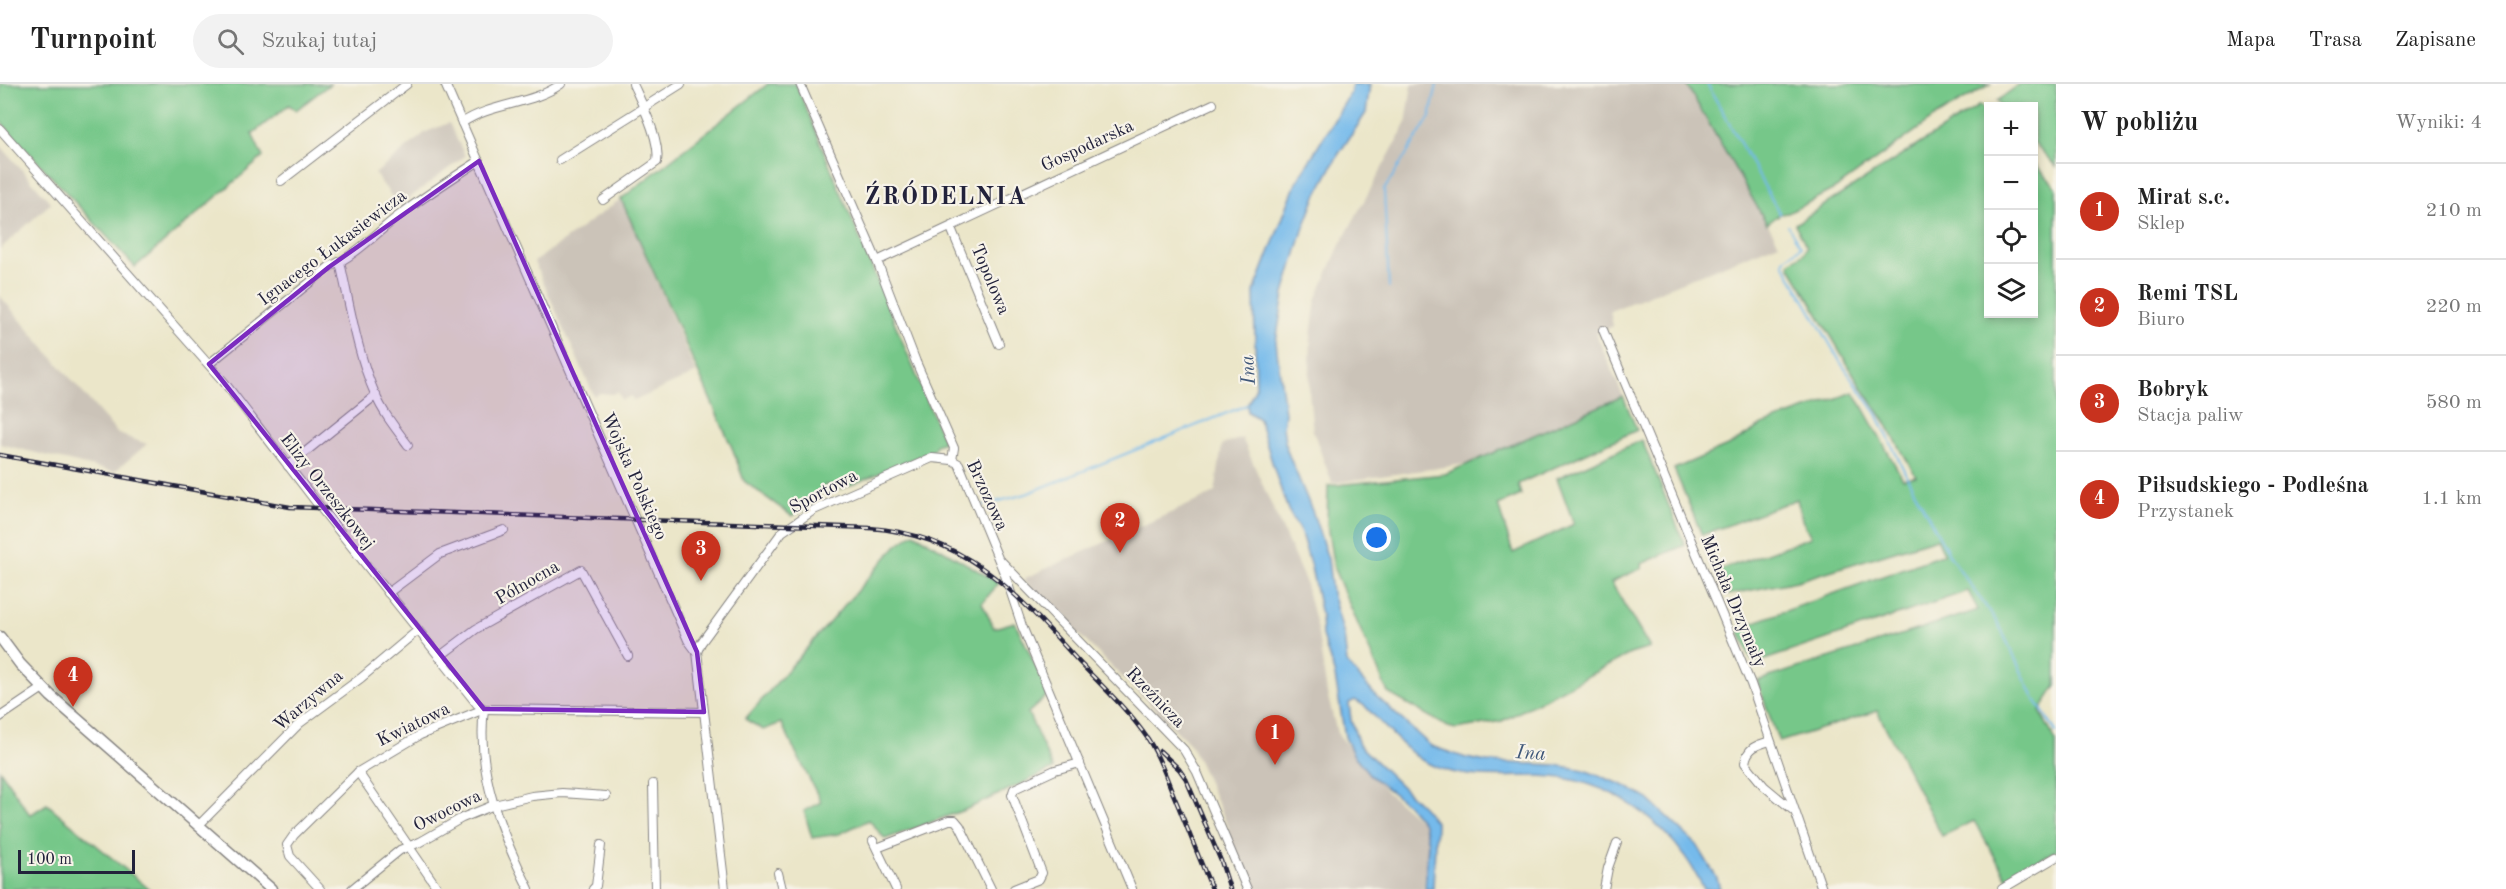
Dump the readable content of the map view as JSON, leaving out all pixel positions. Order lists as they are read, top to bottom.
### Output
{
  "streets": {
    "street": [
      "Gospodarska",
      "Ignacego Łukasiewicza",
      "Topolowa",
      "Wojska Polskiego",
      "Elizy Orzeszkowej",
      "Sportowa",
      "Brzozowa",
      "Północna",
      "Michała Drzymały",
      "Rzeźnicza",
      "Warzywna",
      "Kwiatowa",
      "Owocowa"
    ]
  },
  "crossings": [
    ["Gospodarska", "Topolowa"],
    ["Gospodarska", "Brzozowa"],
    ["Ignacego Łukasiewicza", "Wojska Polskiego"],
    ["Ignacego Łukasiewicza", "Elizy Orzeszkowej"],
    ["Wojska Polskiego", "Sportowa"],
    ["Elizy Orzeszkowej", "Północna"],
    ["Elizy Orzeszkowej", "Warzywna"],
    ["Elizy Orzeszkowej", "Kwiatowa"],
    ["Sportowa", "Brzozowa"],
    ["Brzozowa", "Rzeźnicza"]
  ],
  "districts": ["ŹRÓDELNIA"],
  "water": ["Ina"],
  "scale_bar": "100 m",
  "page": {
    "header": "Turnpoint",
    "search": "Szukaj tutaj",
    "nav": ["Mapa", "Trasa", "Zapisane"],
    "heading": ["W pobliżu", "Wyniki: 4"],
    "map_buttons": ["+", "−"],
    "list": [
      {
        "mark": "1",
        "name": "Mirat s.c.",
        "note": "Sklep",
        "value": "210 m"
      },
      {
        "mark": "2",
        "name": "Remi TSL",
        "note": "Biuro",
        "value": "220 m"
      },
      {
        "mark": "3",
        "name": "Bobryk",
        "note": "Stacja paliw",
        "value": "580 m"
      },
      {
        "mark": "4",
        "name": "Piłsudskiego - Podleśna",
        "note": "Przystanek",
        "value": "1.1 km"
      }
    ],
    "pins": [
      "2",
      "3",
      "4",
      "1"
    ],
    "scale": "100 m"
  }
}
